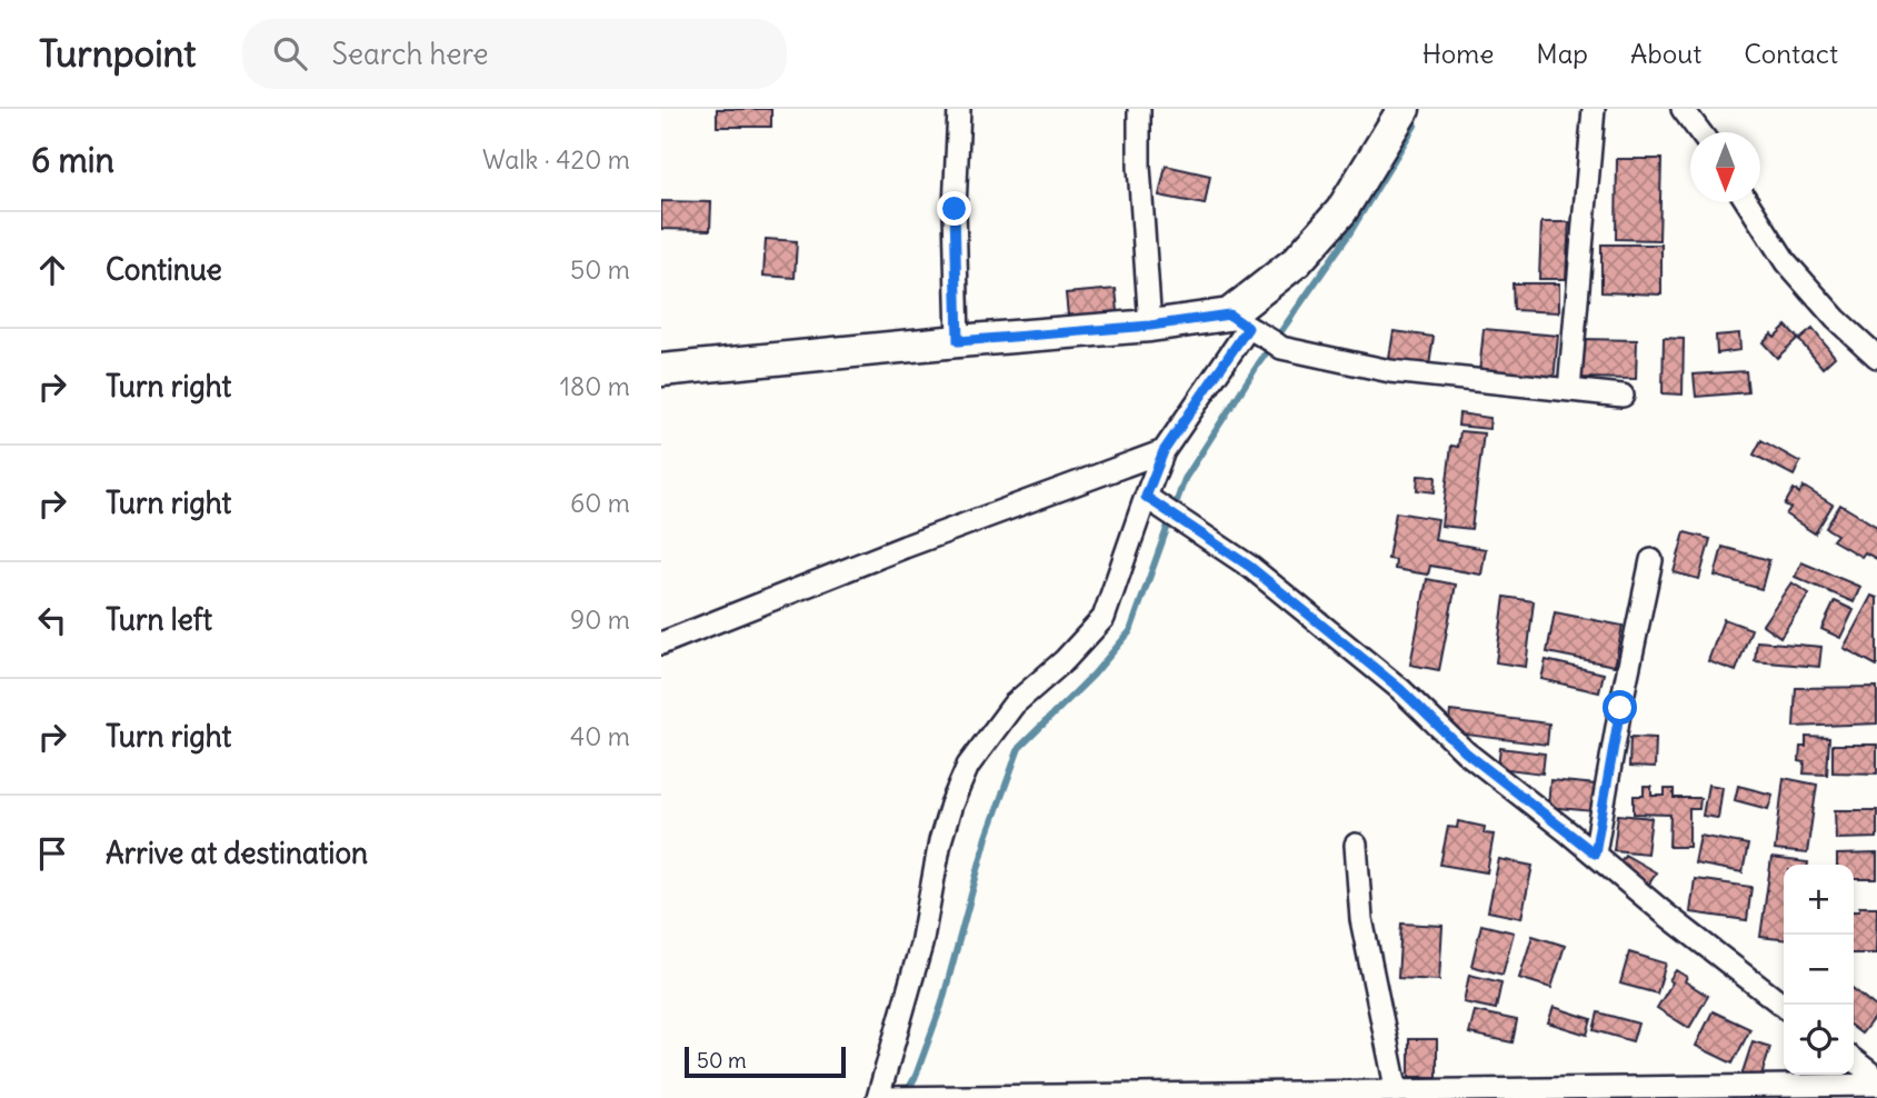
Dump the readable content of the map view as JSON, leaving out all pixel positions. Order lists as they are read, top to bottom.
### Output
{
  "scale_bar": "50 m",
  "north": "bottom",
  "page": {
    "header": "Turnpoint",
    "search": "Search here",
    "nav": [
      "Home",
      "Map",
      "About",
      "Contact"
    ],
    "heading": ["6 min", "Walk · 420 m"],
    "list": [
      ["Continue", "50 m"],
      ["Turn right", "180 m"],
      ["Turn right", "60 m"],
      ["Turn left", "90 m"],
      ["Turn right", "40 m"],
      "Arrive at destination"
    ],
    "map_buttons": ["+", "−"],
    "scale": "50 m"
  }
}
